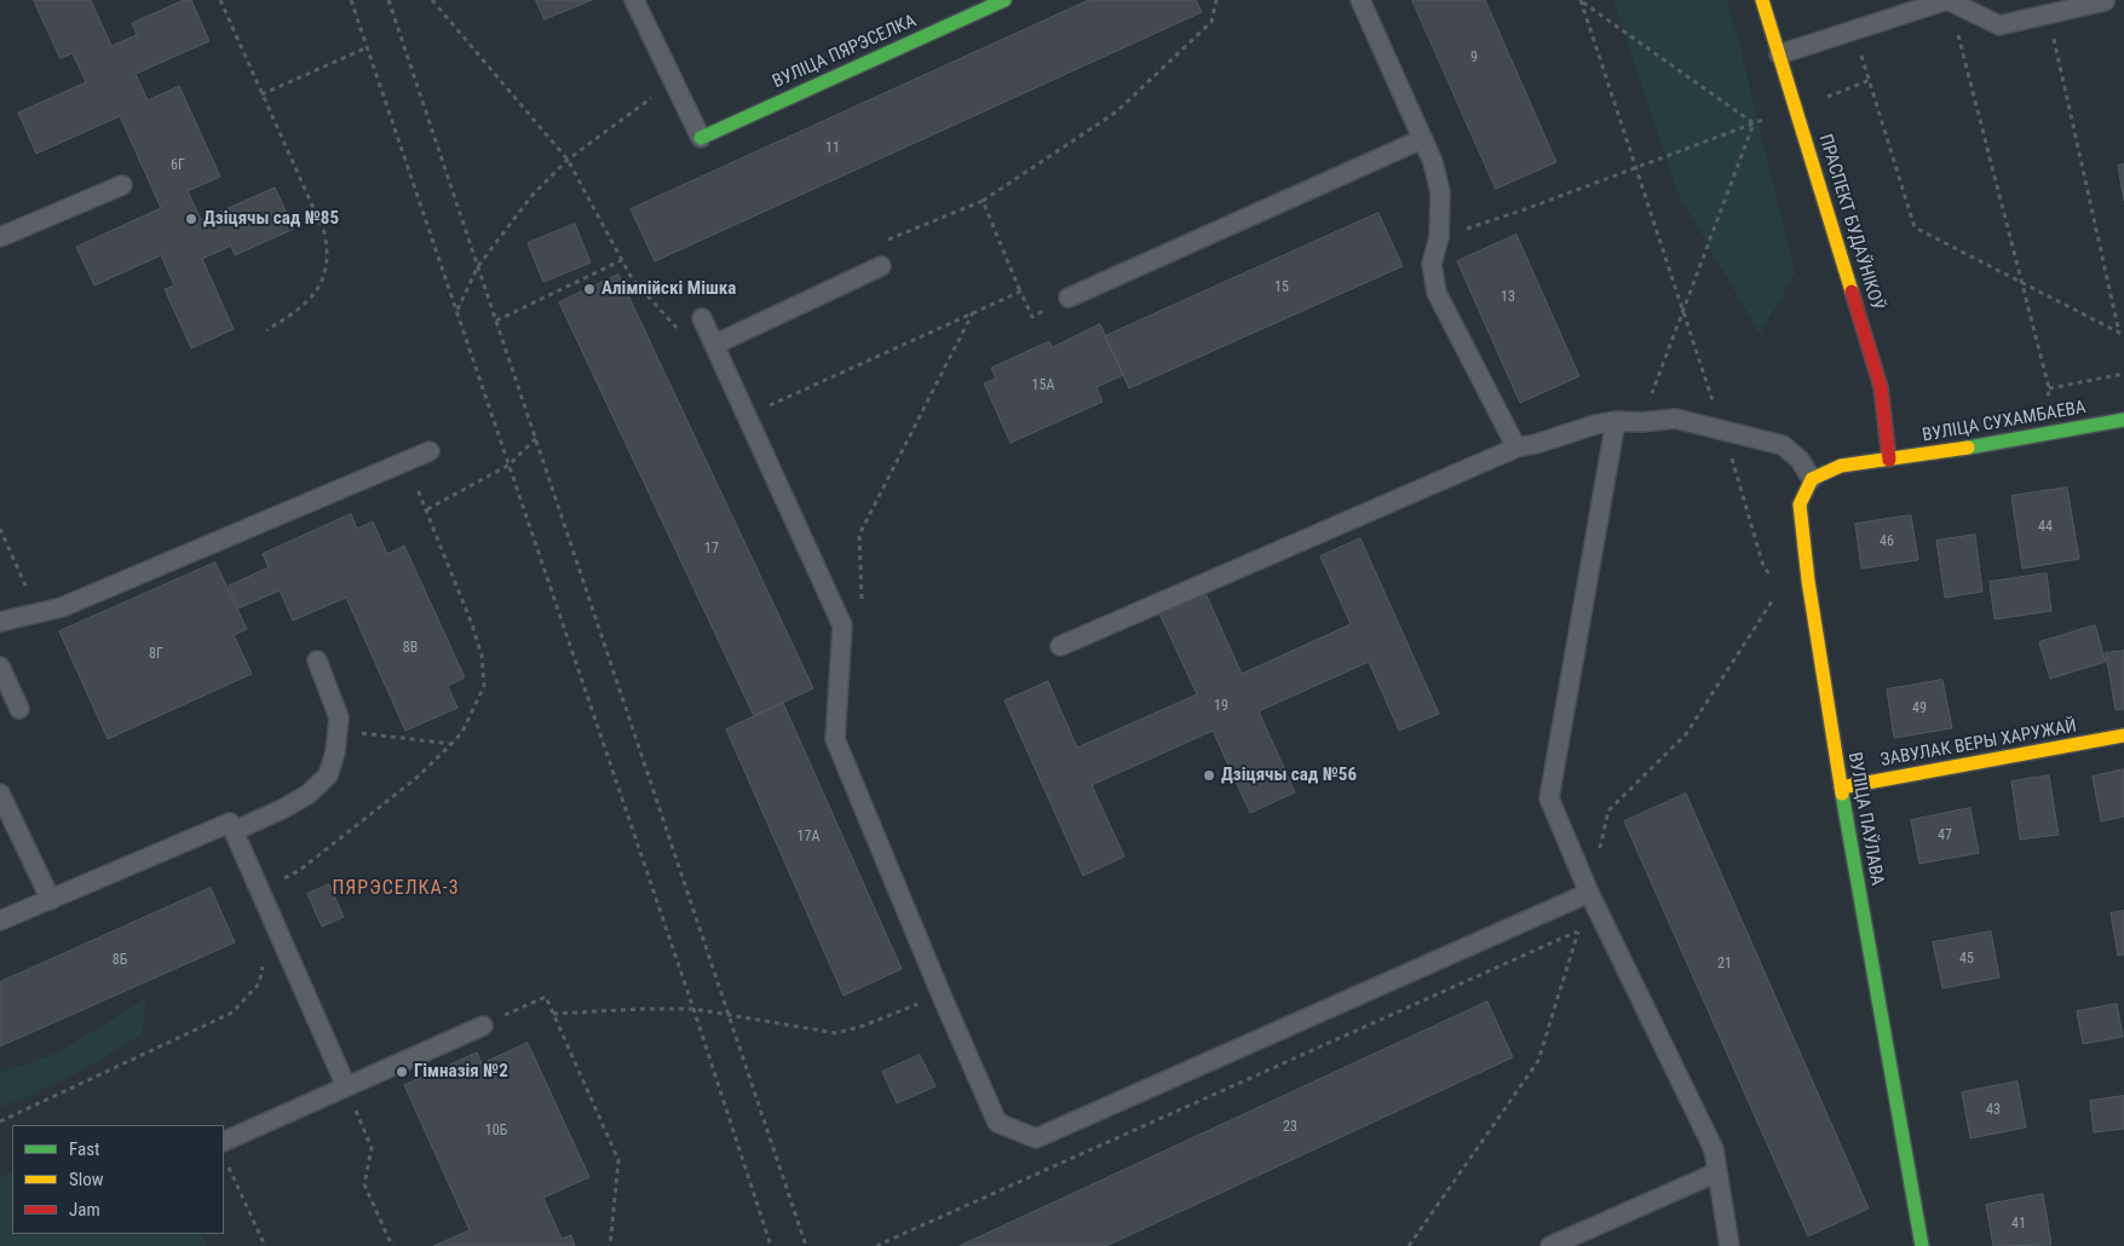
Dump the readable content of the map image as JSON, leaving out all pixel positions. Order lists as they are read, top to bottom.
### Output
{
  "streets": {
    "street": [
      "ВУЛІЦА ПЯРЭСЕЛКА",
      "ПРАСПЕКТ БУДАЎНІКОЎ",
      "ВУЛІЦА СУХАМБАЕВА",
      "ЗАВУЛАК ВЕРЫ ХАРУЖАЙ",
      "ВУЛІЦА ПАЎЛАВА"
    ]
  },
  "crossings": [
    ["ПРАСПЕКТ БУДАЎНІКОЎ", "ВУЛІЦА СУХАМБАЕВА"],
    ["ЗАВУЛАК ВЕРЫ ХАРУЖАЙ", "ВУЛІЦА ПАЎЛАВА"]
  ],
  "districts": ["ПЯРЭСЕЛКА-3"],
  "places": [
    "Дзіцячы сад №85",
    "Алімпійскі Мішка",
    "Дзіцячы сад №56",
    "Гімназія №2"
  ],
  "house_numbers": [
    "9",
    "11",
    "6Г",
    "15",
    "13",
    "15А",
    "44",
    "46",
    "17",
    "8В",
    "8Г",
    "19",
    "49",
    "47",
    "17А",
    "45",
    "8Б",
    "21",
    "43",
    "23",
    "10Б",
    "41"
  ],
  "legend": ["Fast", "Slow", "Jam"]
}
